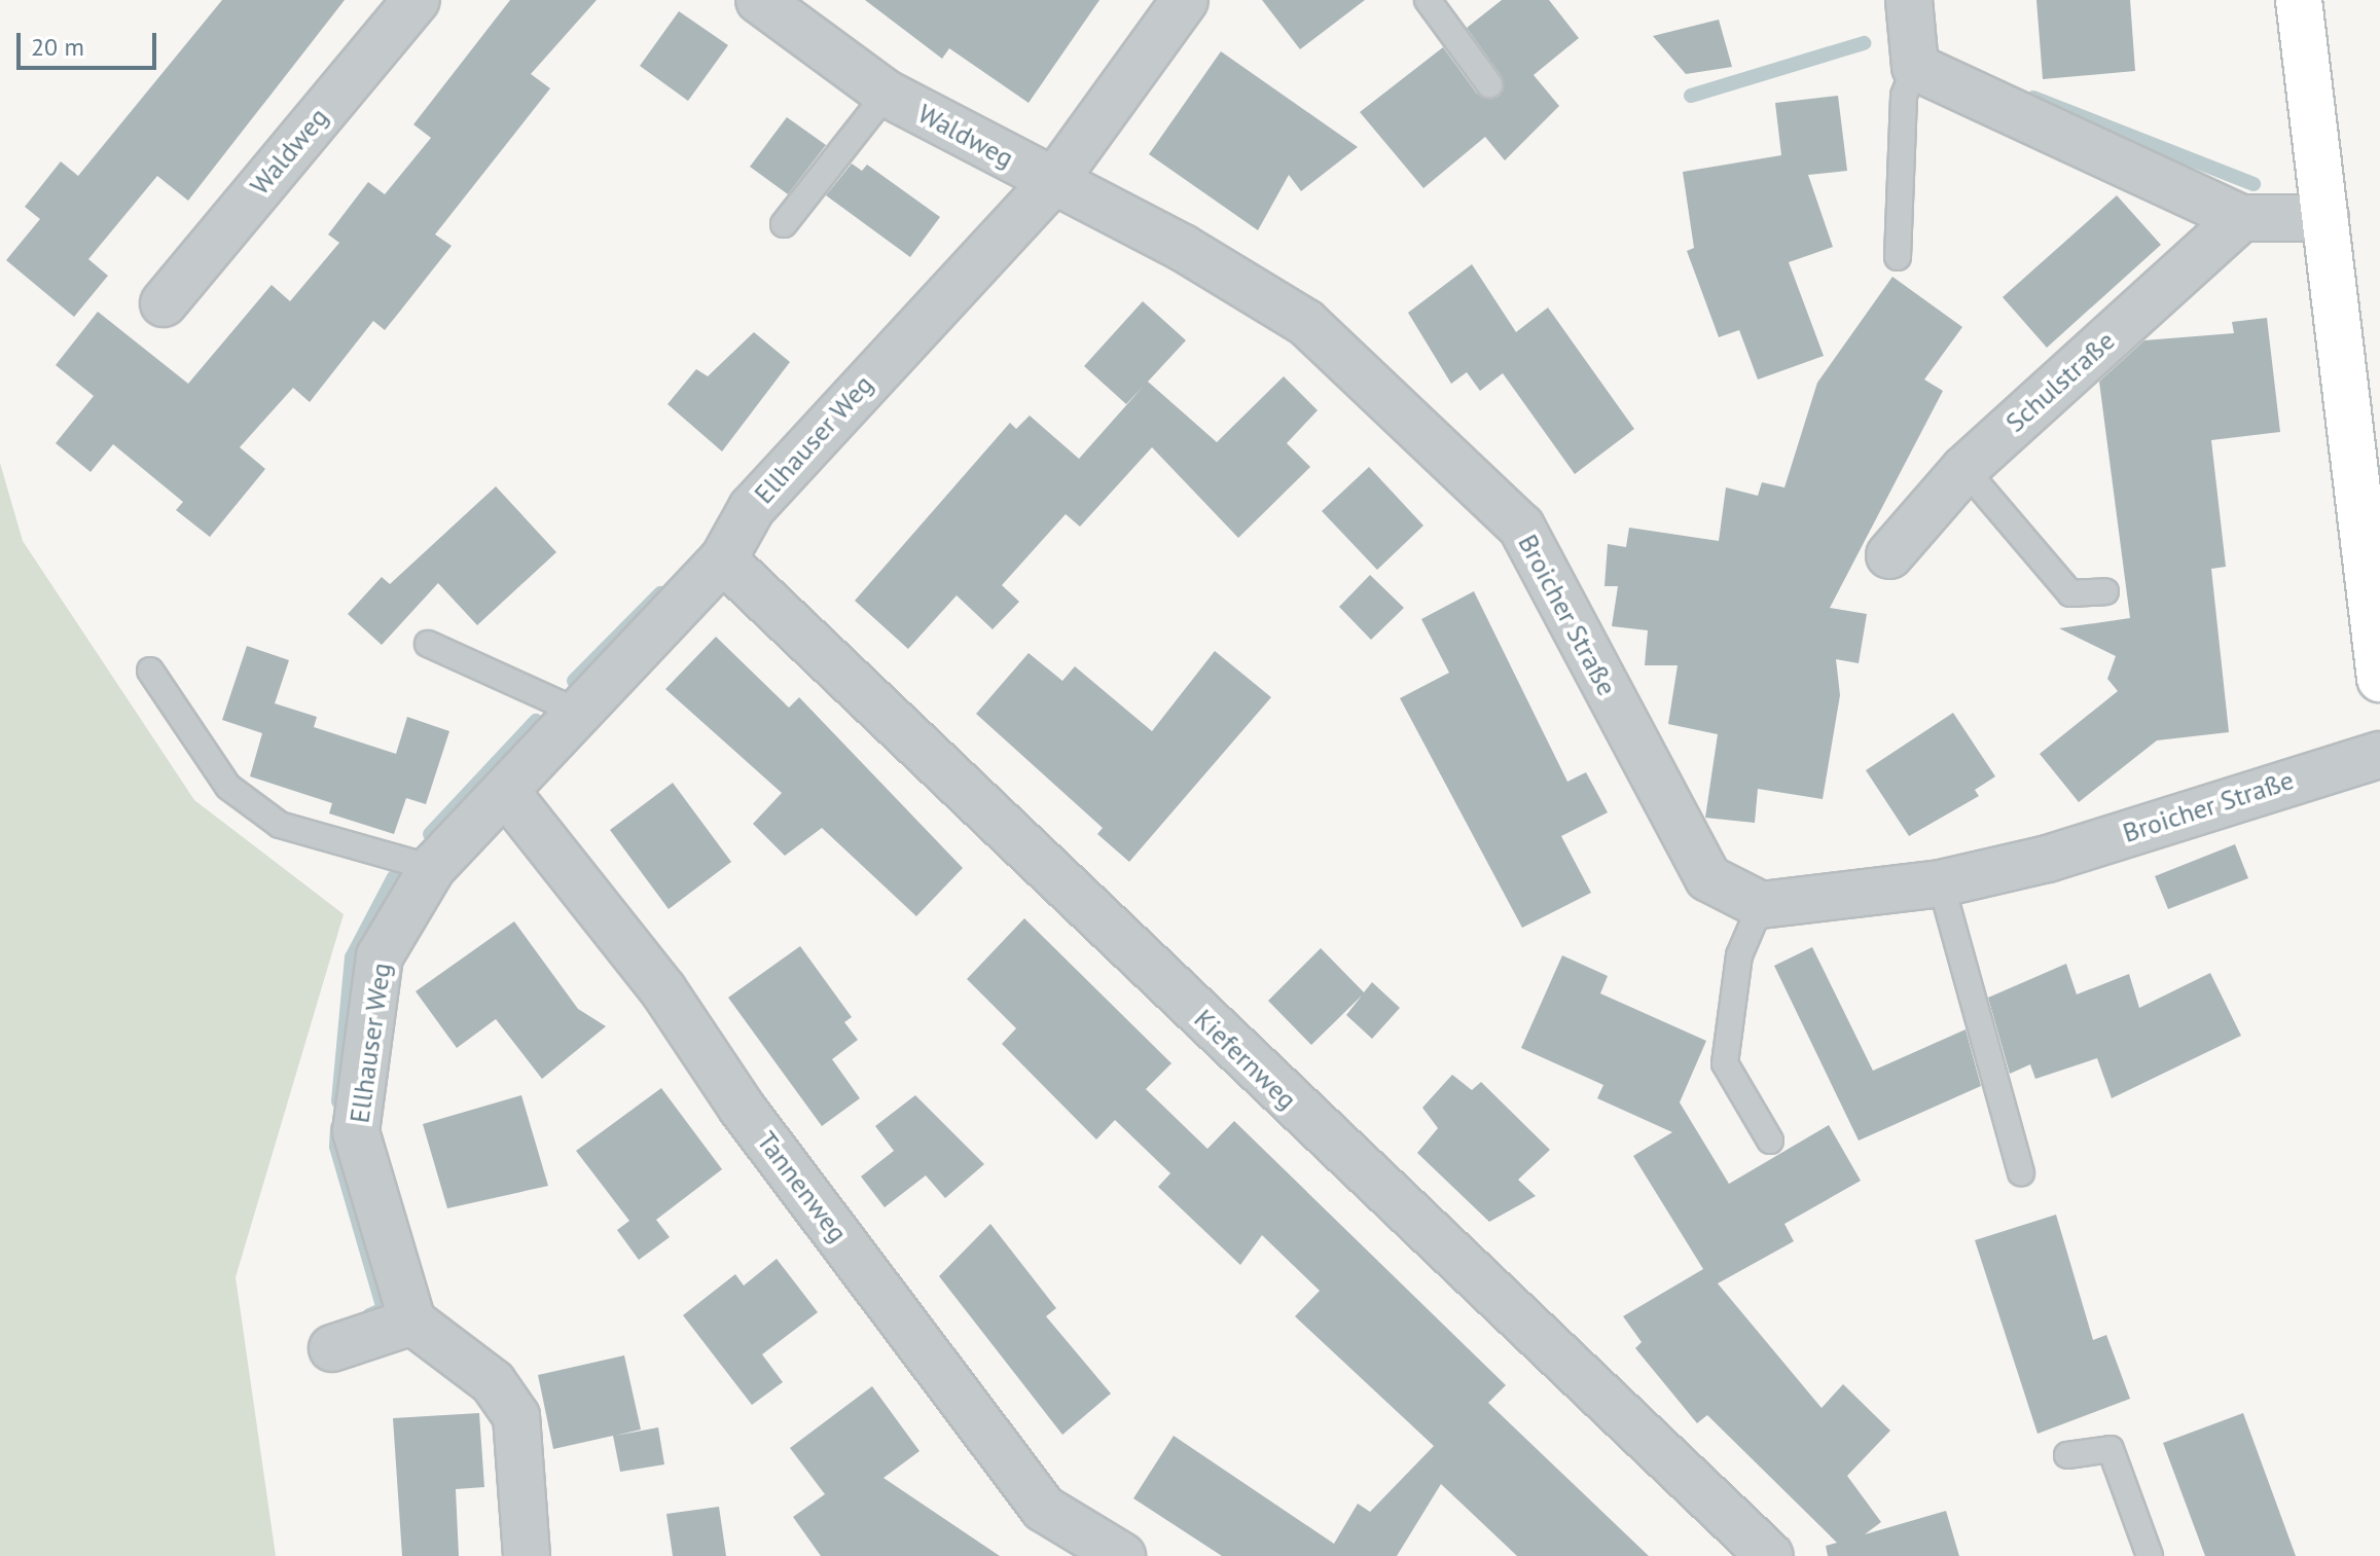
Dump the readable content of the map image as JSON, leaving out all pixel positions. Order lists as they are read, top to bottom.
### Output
{
  "streets": {
    "street": [
      "Waldweg",
      "Schulstraße",
      "Ellhauser Weg",
      "Broicher Straße",
      "Kiefernweg",
      "Tannenweg"
    ]
  },
  "crossings": [
    ["Waldweg", "Ellhauser Weg"],
    ["Waldweg", "Broicher Straße"],
    ["Ellhauser Weg", "Broicher Straße"],
    ["Ellhauser Weg", "Kiefernweg"],
    ["Ellhauser Weg", "Tannenweg"]
  ],
  "scale_bar": "20 m"
}
